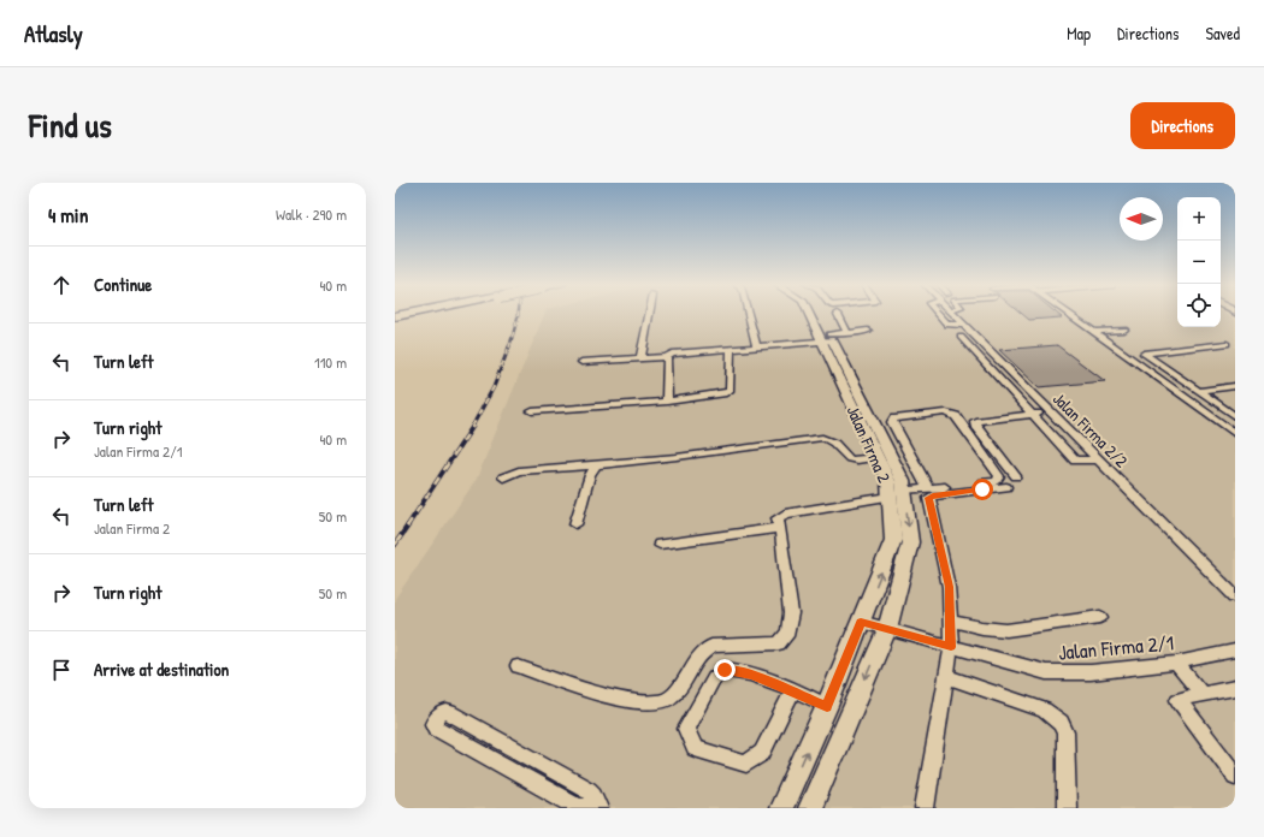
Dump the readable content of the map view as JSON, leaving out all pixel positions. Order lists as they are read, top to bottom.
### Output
{
  "streets": {
    "main road": ["Jalan Firma 2"],
    "street": ["Jalan Firma 2/2", "Jalan Firma 2/1"]
  },
  "crossings": [
    ["Jalan Firma 2", "Jalan Firma 2/1"]
  ],
  "north": "left",
  "page": {
    "header": "Atlasly",
    "nav": ["Map", "Directions", "Saved"],
    "title": "Find us",
    "buttons": "Directions",
    "heading": ["4 min", "Walk · 290 m"],
    "map_buttons": ["+", "−"],
    "list": [
      ["Continue", "40 m"],
      ["Turn left", "110 m"],
      ["Turn right", "Jalan Firma 2/1", "40 m"],
      ["Turn left", "Jalan Firma 2", "50 m"],
      ["Turn right", "50 m"],
      "Arrive at destination"
    ]
  }
}
